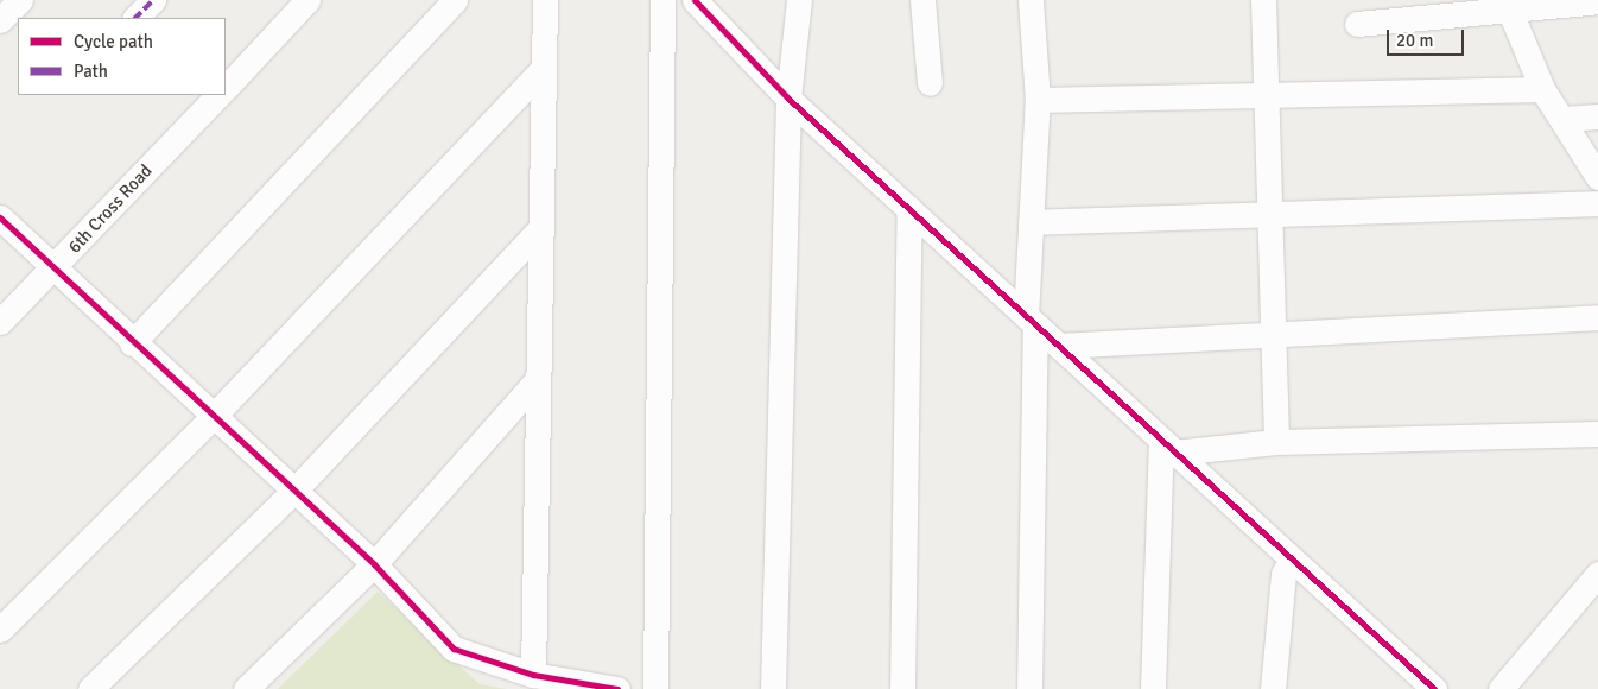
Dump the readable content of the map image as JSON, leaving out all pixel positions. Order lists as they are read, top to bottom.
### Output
{
  "streets": {
    "street": ["6th Cross Road"]
  },
  "legend": ["Cycle path", "Path"],
  "scale_bar": "20 m"
}
